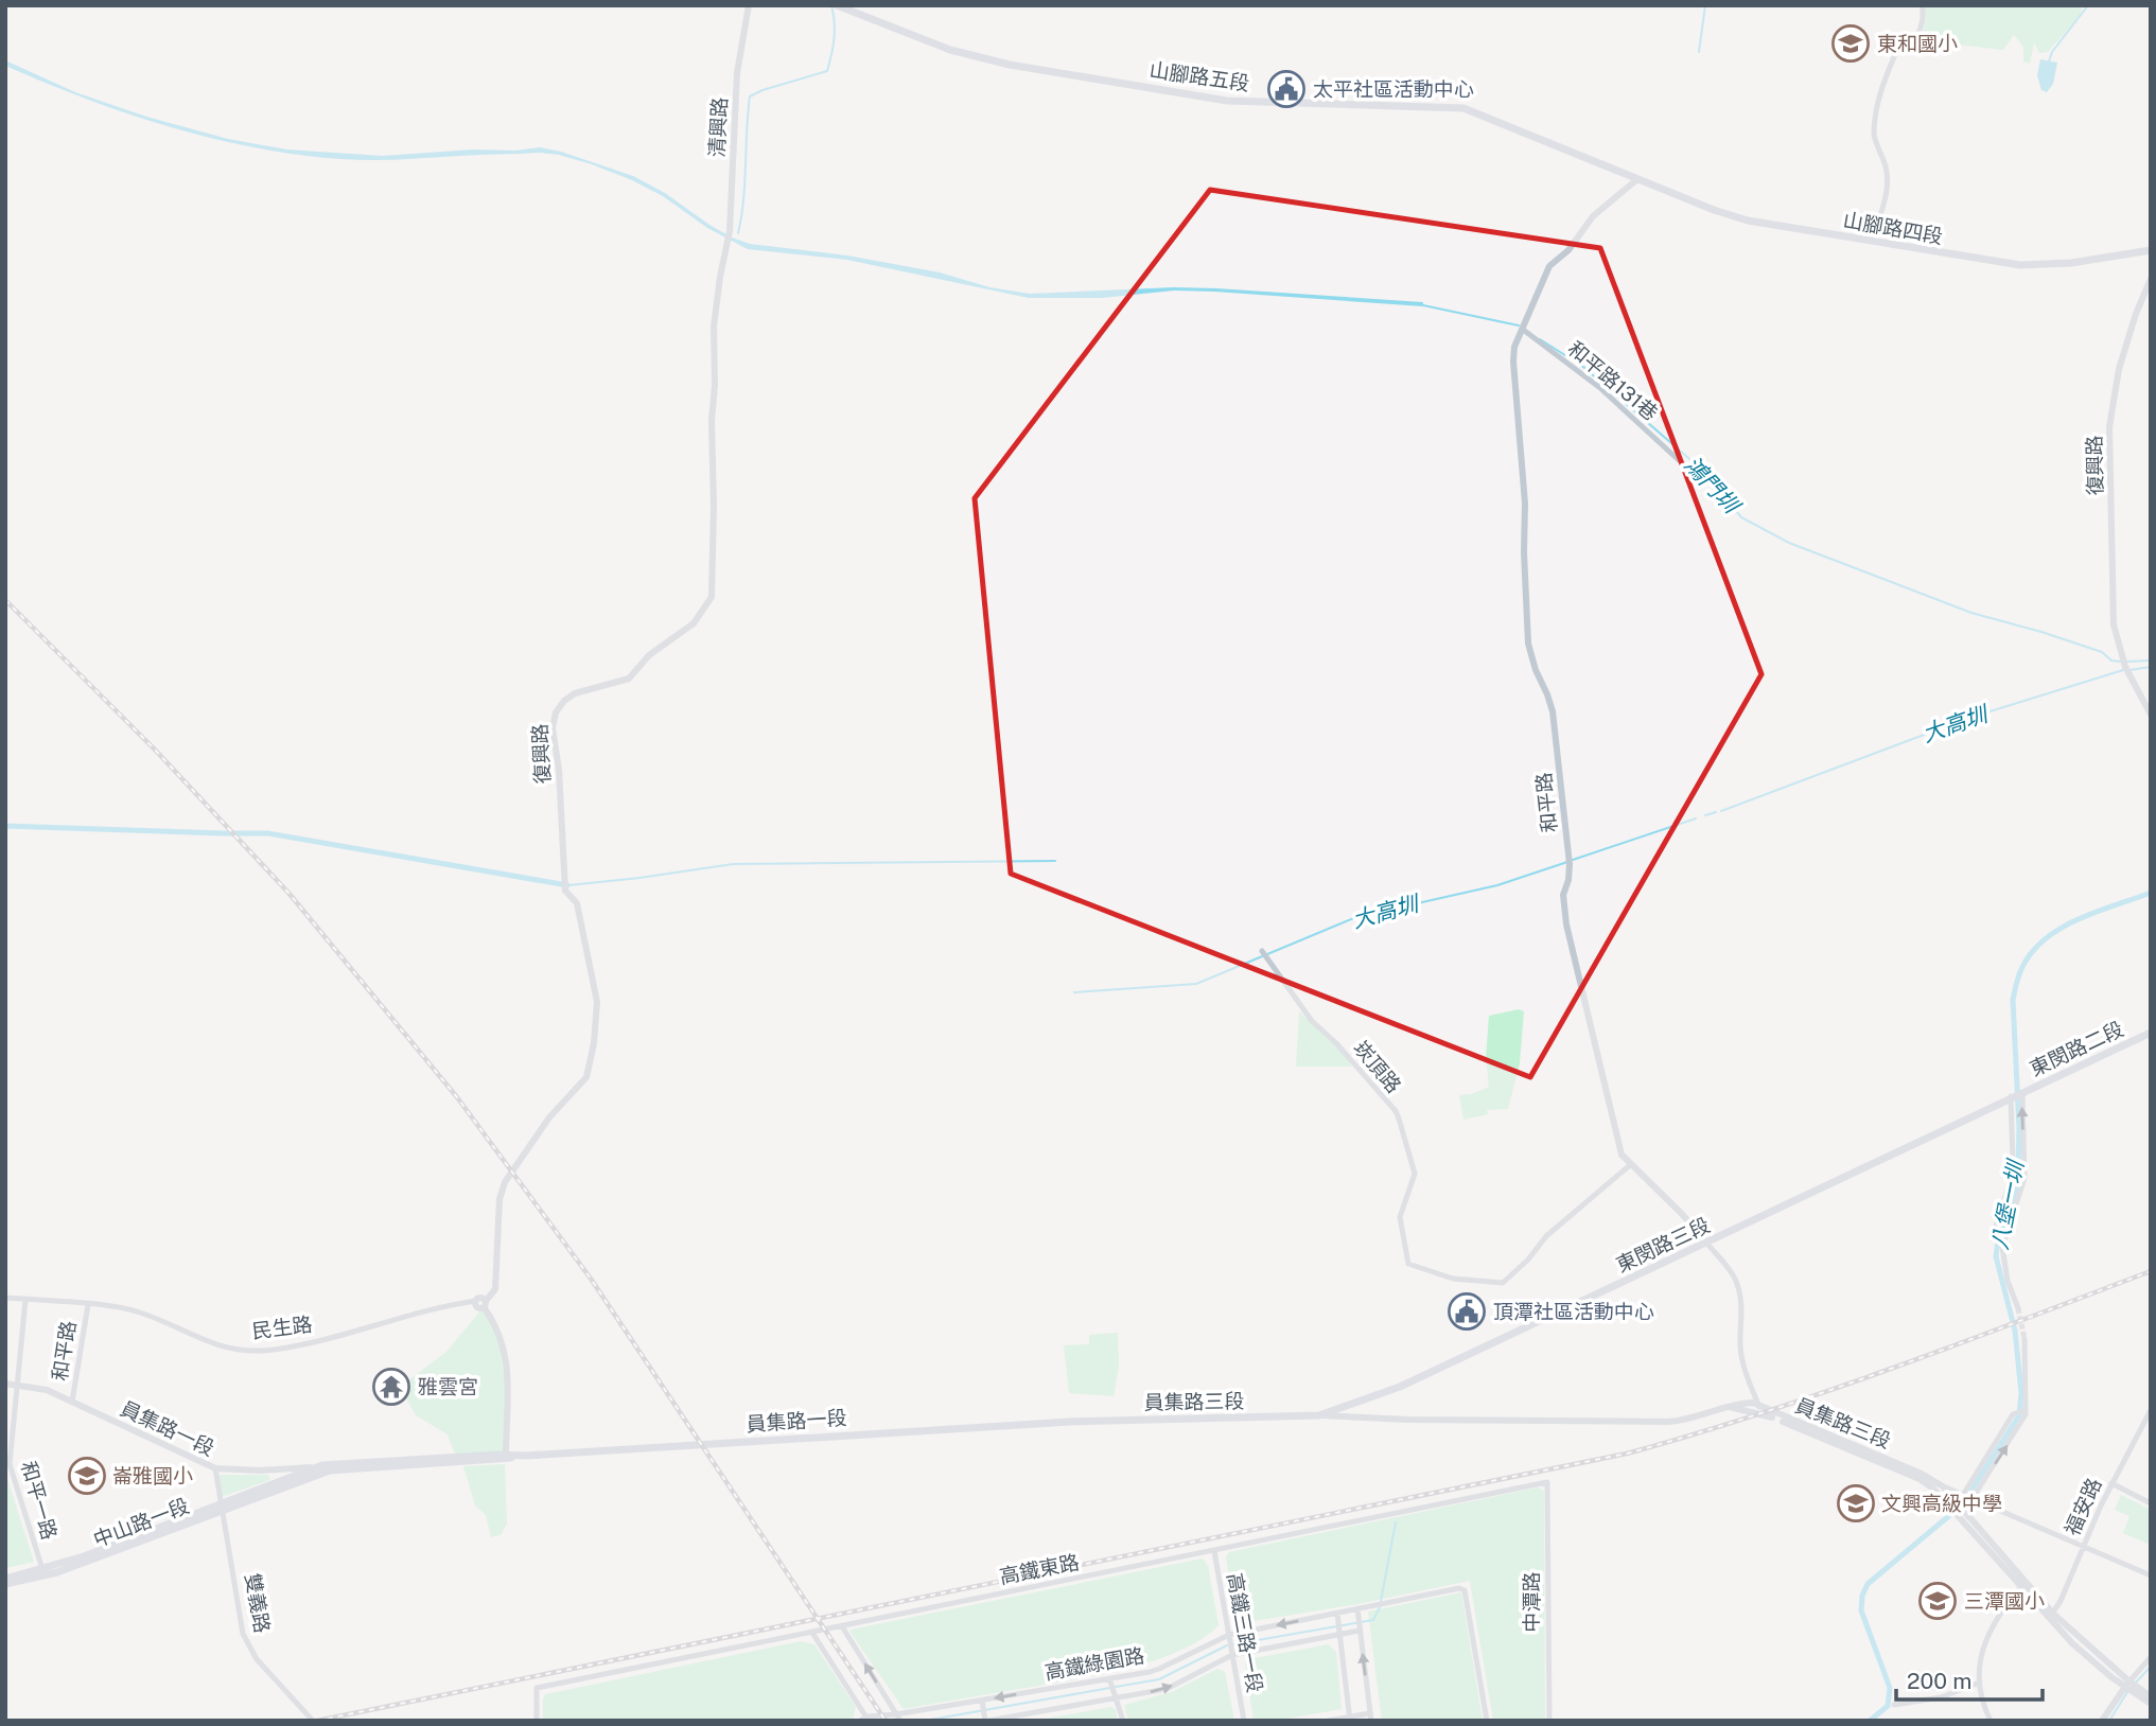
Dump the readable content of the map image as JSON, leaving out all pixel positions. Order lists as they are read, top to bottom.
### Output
{
  "streets": {
    "main road": [
      "山腳路五段",
      "山腳路四段",
      "東閔路二段",
      "東閔路三段",
      "員集路三段",
      "員集路一段",
      "中山路一段"
    ],
    "street": [
      "清興路",
      "和平路131巷",
      "復興路",
      "和平路",
      "崁頂路",
      "民生路",
      "和平一路",
      "福安路",
      "高鐵東路",
      "中潭路",
      "雙義路",
      "高鐵三路一段",
      "高鐵綠園路"
    ]
  },
  "crossings": [
    ["山腳路五段", "山腳路四段"],
    ["山腳路五段", "和平路"],
    ["清興路", "復興路"],
    ["山腳路四段", "和平路"],
    ["和平路131巷", "和平路"],
    ["和平路", "崁頂路"],
    ["和平路", "東閔路三段"],
    ["和平路", "民生路"],
    ["和平路", "員集路三段"],
    ["和平路", "員集路一段"],
    ["東閔路二段", "東閔路三段"],
    ["東閔路三段", "員集路三段"],
    ["民生路", "和平一路"],
    ["員集路三段", "員集路一段"],
    ["員集路一段", "和平一路"],
    ["員集路一段", "中山路一段"],
    ["員集路一段", "雙義路"],
    ["和平一路", "中山路一段"],
    ["中山路一段", "雙義路"],
    ["高鐵東路", "中潭路"],
    ["高鐵東路", "高鐵三路一段"],
    ["高鐵三路一段", "高鐵綠園路"]
  ],
  "water": ["鴻門圳", "大高圳", "八堡一圳"],
  "places": {
    "school or university": [
      "東和國小",
      "崙雅國小",
      "文興高級中學",
      "三潭國小"
    ],
    "public building": ["太平社區活動中心", "頂潭社區活動中心"],
    "temple": ["雅雲宮"]
  },
  "scale_bar": "200 m"
}
